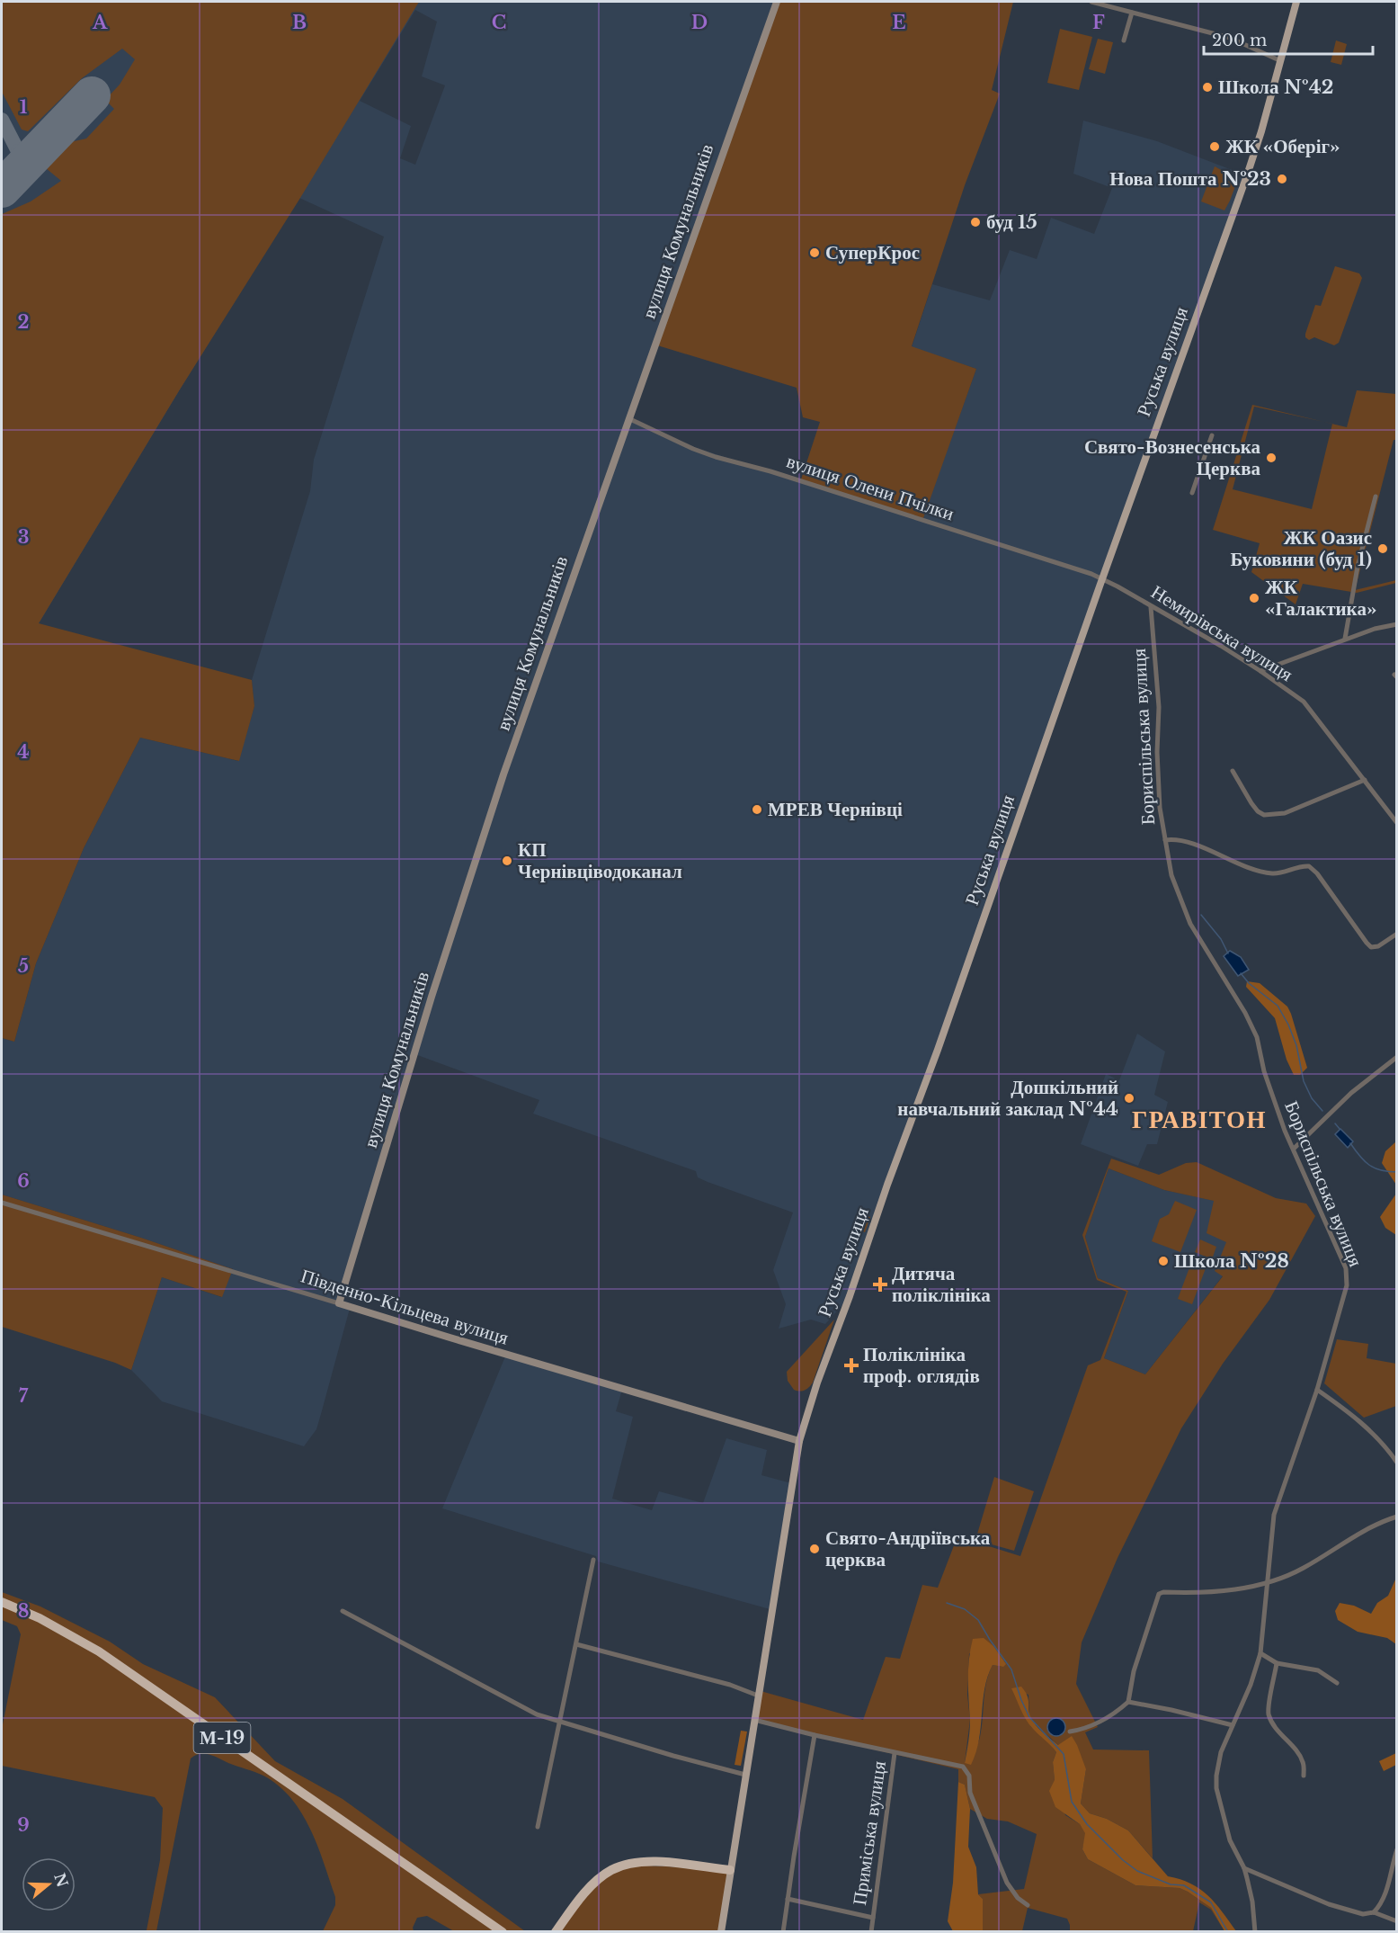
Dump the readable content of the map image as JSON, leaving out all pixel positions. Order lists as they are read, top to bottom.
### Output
{
  "streets": {
    "highway": ["М-19"],
    "main road": ["Руська вулиця"],
    "street": [
      "вулиця Комунальників",
      "вулиця Олени Пчілки",
      "Немирівська вулиця",
      "Бориспільська вулиця",
      "Південно-Кільцева вулиця",
      "Приміська вулиця"
    ]
  },
  "crossings": [
    ["вулиця Комунальників", "вулиця Олени Пчілки"],
    ["вулиця Комунальників", "Південно-Кільцева вулиця"],
    ["Руська вулиця", "вулиця Олени Пчілки"],
    ["Руська вулиця", "Немирівська вулиця"],
    ["Руська вулиця", "Південно-Кільцева вулиця"],
    ["Руська вулиця", "Приміська вулиця"],
    ["вулиця Олени Пчілки", "Немирівська вулиця"],
    ["Немирівська вулиця", "Бориспільська вулиця"]
  ],
  "districts": ["ГРАВІТОН"],
  "places": {
    "other": [
      "Школа №42",
      "ЖК «Оберіг»",
      "Нова Пошта №23",
      "буд 15",
      "СуперКрос",
      "Свято-Вознесенська Церква",
      "ЖК Оазис Буковини (буд 1)",
      "ЖК «Галактика»",
      "МРЕВ Чернівці",
      "КП Чернівціводоканал",
      "Дошкільний навчальний заклад №44",
      "Школа №28",
      "Свято-Андріївська церква"
    ],
    "health": ["Дитяча поліклініка", "Поліклініка проф. оглядів"]
  },
  "scale_bar": "200 m",
  "north": "right",
  "grid": {
    "columns": [
      "A",
      "B",
      "C",
      "D",
      "E",
      "F"
    ],
    "rows": [
      "1",
      "2",
      "3",
      "4",
      "5",
      "6",
      "7",
      "8",
      "9"
    ]
  }
}
